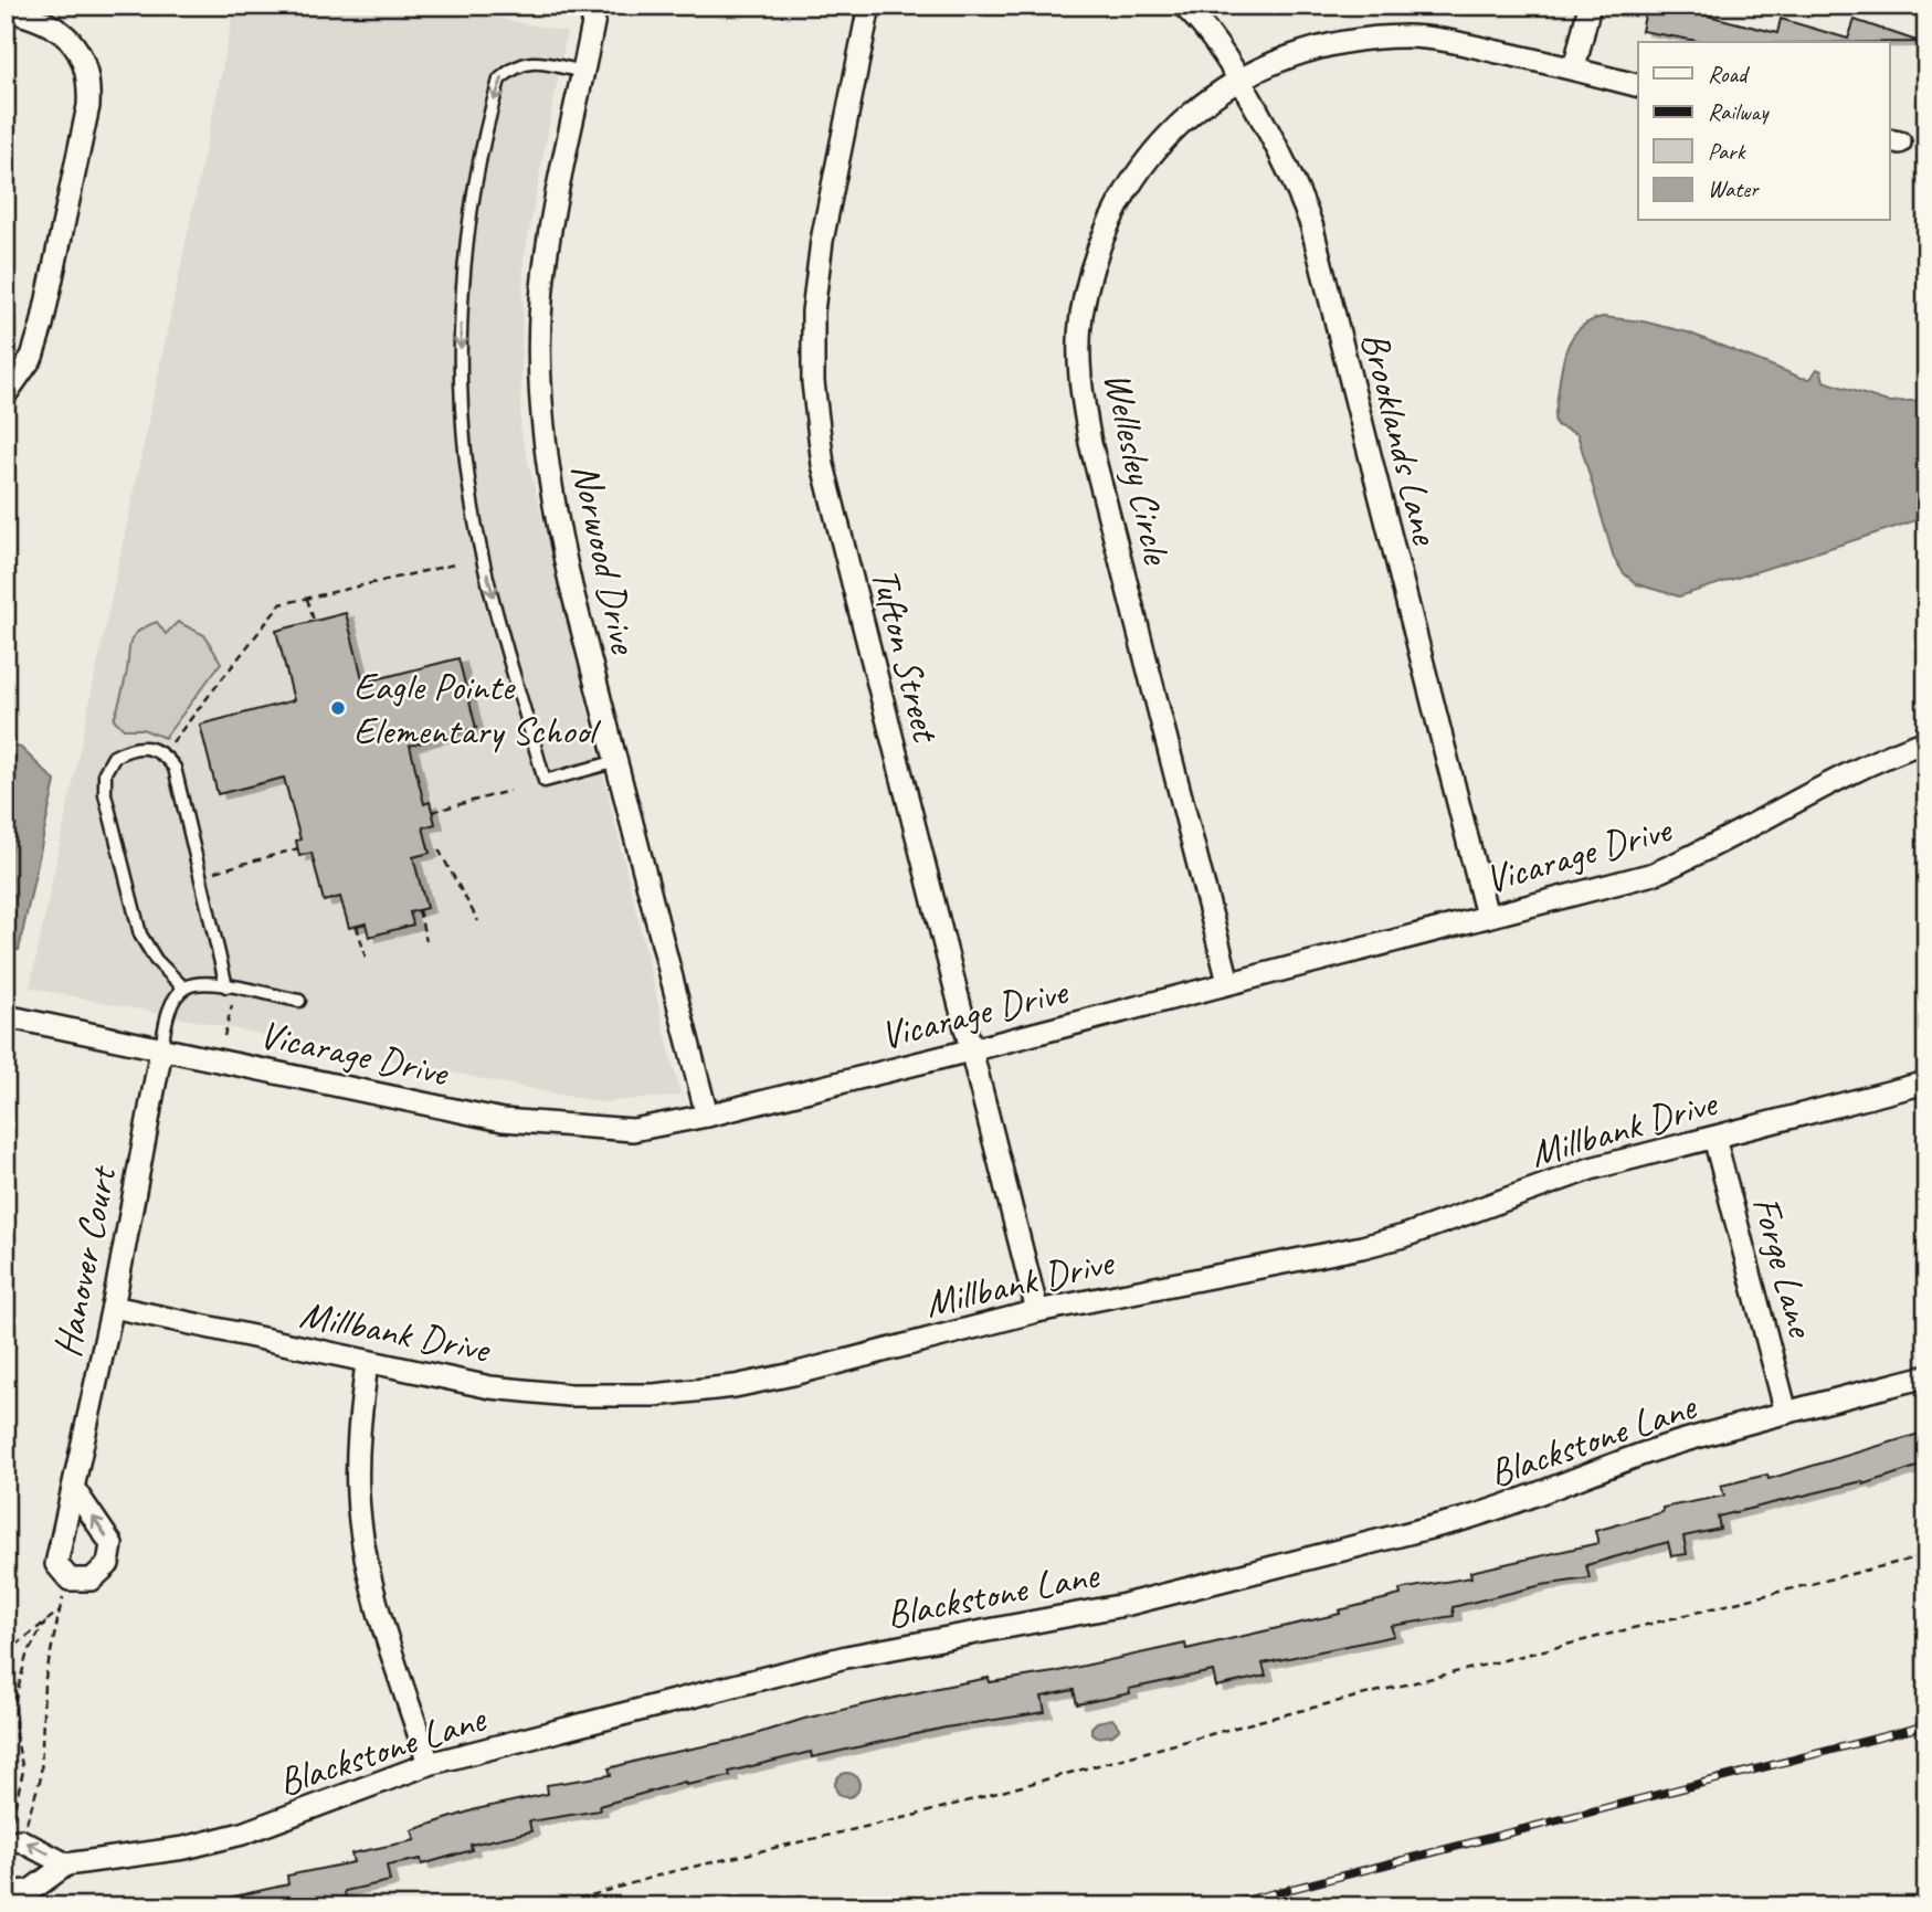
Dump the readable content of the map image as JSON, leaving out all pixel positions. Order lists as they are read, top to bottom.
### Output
{
  "streets": {
    "street": [
      "Brooklands Lane",
      "Wellesley Circle",
      "Norwood Drive",
      "Tufton Street",
      "Vicarage Drive",
      "Millbank Drive",
      "Hanover Court",
      "Forge Lane",
      "Blackstone Lane"
    ]
  },
  "crossings": [
    ["Brooklands Lane", "Wellesley Circle"],
    ["Brooklands Lane", "Vicarage Drive"],
    ["Wellesley Circle", "Vicarage Drive"],
    ["Norwood Drive", "Vicarage Drive"],
    ["Tufton Street", "Vicarage Drive"],
    ["Tufton Street", "Millbank Drive"],
    ["Vicarage Drive", "Hanover Court"],
    ["Millbank Drive", "Hanover Court"],
    ["Millbank Drive", "Forge Lane"],
    ["Forge Lane", "Blackstone Lane"]
  ],
  "places": ["Eagle Pointe Elementary School"],
  "legend": [
    "Road",
    "Railway",
    "Park",
    "Water"
  ]
}
